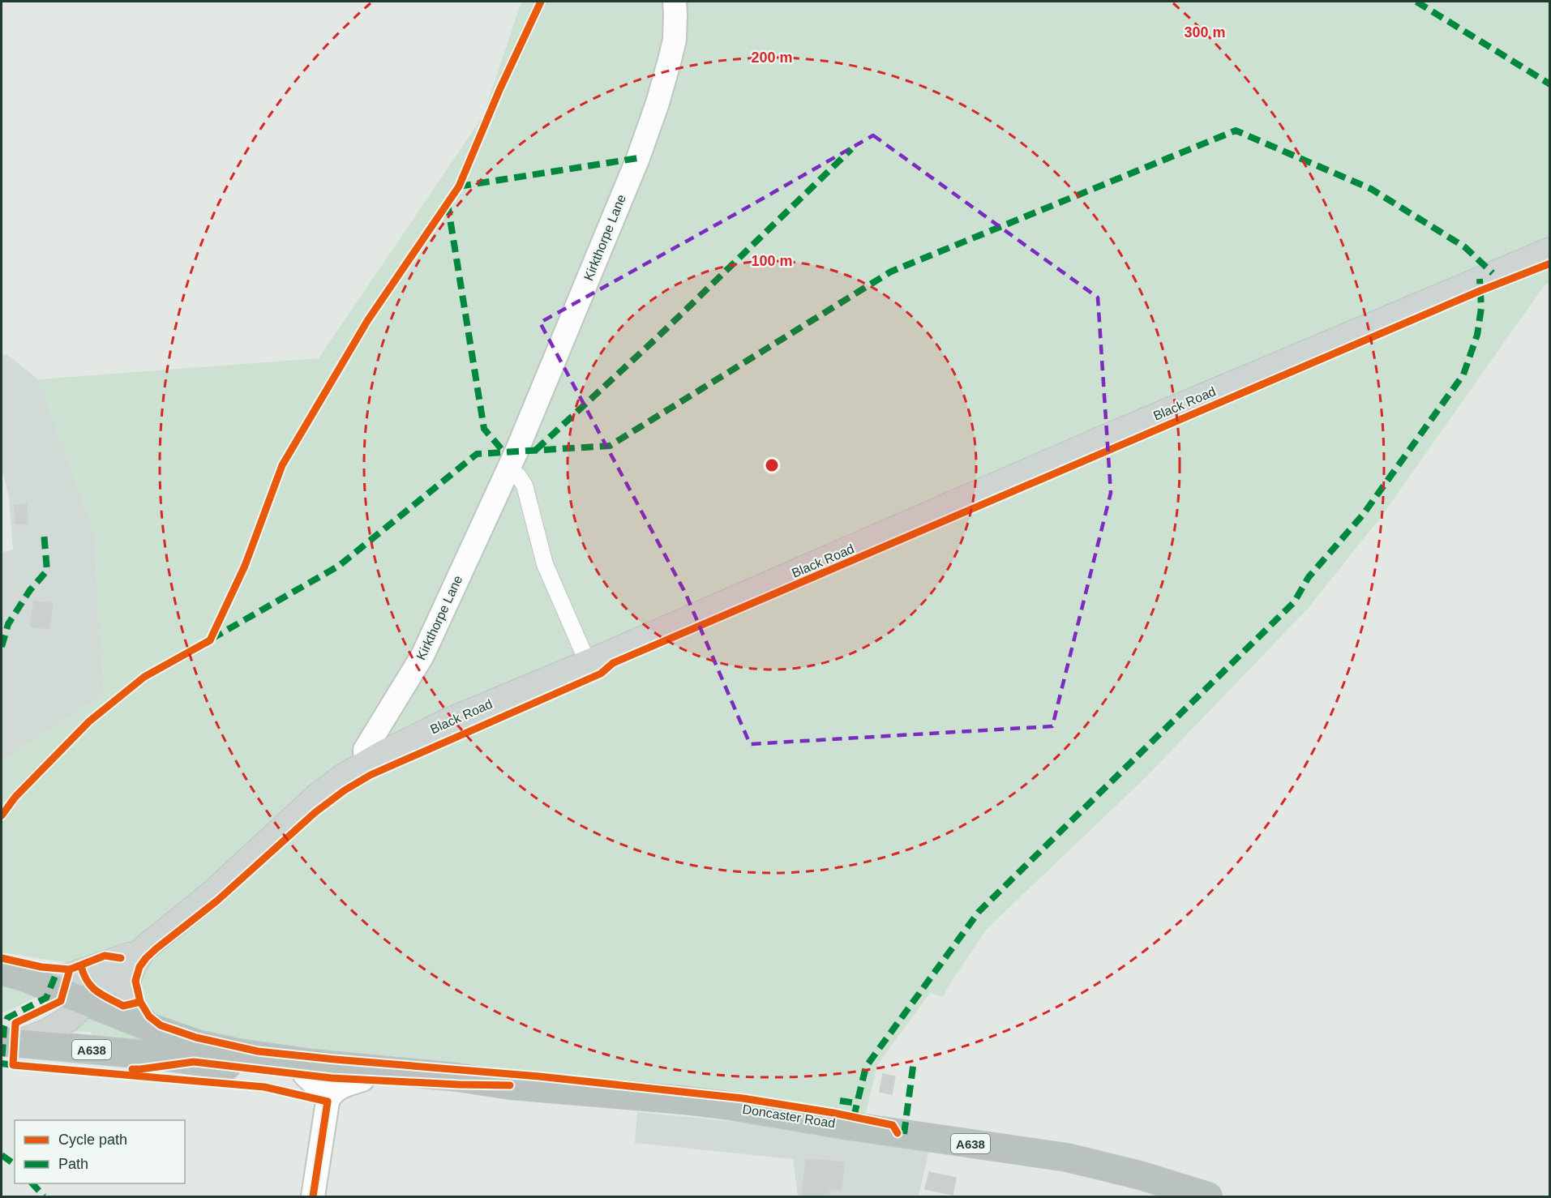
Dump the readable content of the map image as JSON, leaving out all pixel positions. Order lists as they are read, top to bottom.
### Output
{
  "streets": {
    "highway": ["A638", "Doncaster Road"],
    "main road": ["Black Road"],
    "street": ["Kirkthorpe Lane"]
  },
  "crossings": [
    ["Kirkthorpe Lane", "Black Road"],
    ["Black Road", "Doncaster Road"]
  ],
  "legend": ["Cycle path", "Path"],
  "rings": ["300 m", "200 m", "100 m"]
}
